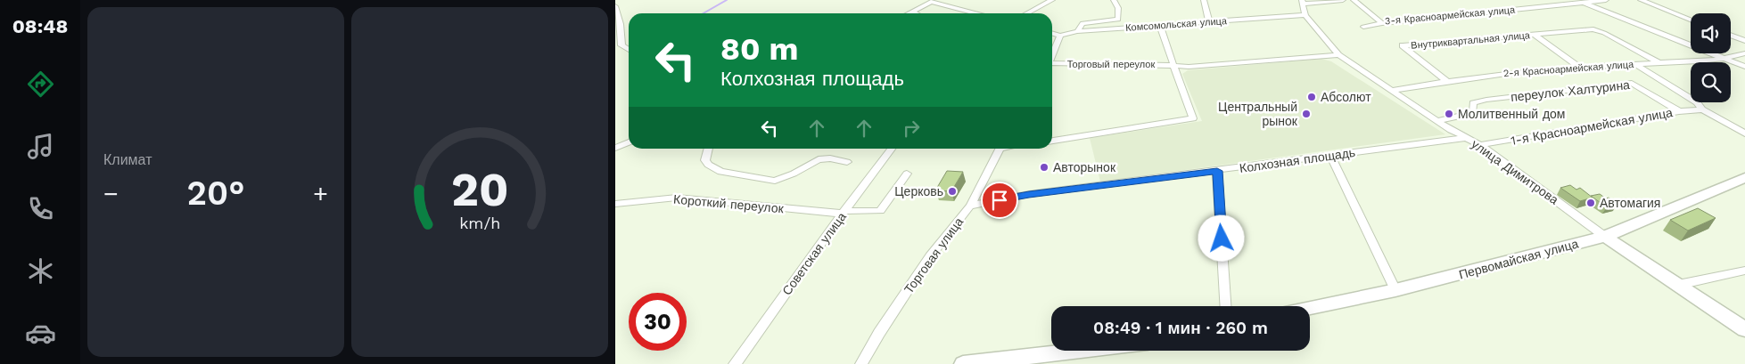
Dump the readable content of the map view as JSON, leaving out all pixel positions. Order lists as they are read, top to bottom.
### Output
{
  "streets": {
    "main road": ["улица Димитрова", "Первомайская улица"],
    "street": [
      "3-я Красноармейская улица",
      "Комсомольская улица",
      "Внутриквартальная улица",
      "Торговый переулок",
      "2-я Красноармейская улица",
      "переулок Халтурина",
      "1-я Красноармейская улица",
      "Колхозная площадь",
      "Короткий переулок",
      "Советская улица",
      "Торговая улица"
    ]
  },
  "crossings": [
    ["Комсомольская улица", "улица Димитрова"],
    ["Внутриквартальная улица", "2-я Красноармейская улица"],
    ["Торговый переулок", "улица Димитрова"],
    ["2-я Красноармейская улица", "улица Димитрова"],
    ["переулок Халтурина", "1-я Красноармейская улица"],
    ["переулок Халтурина", "улица Димитрова"],
    ["1-я Красноармейская улица", "улица Димитрова"],
    ["Колхозная площадь", "улица Димитрова"],
    ["Колхозная площадь", "Торговая улица"],
    ["улица Димитрова", "Первомайская улица"],
    ["Короткий переулок", "Советская улица"]
  ],
  "places": [
    "Абсолют",
    "Центральный рынок",
    "Молитвенный дом",
    "Авторынок",
    "Церковь",
    "Автомагия"
  ],
  "page": {
    "tabs": "08:48",
    "tile": "Климат",
    "turn": ["80 m", "Колхозная площадь"],
    "heat": ["−", "20°", "+"],
    "limit": "30",
    "trip": "08:49 · 1 мин · 260 m",
    "gauge": ["20", "km/h"]
  }
}
